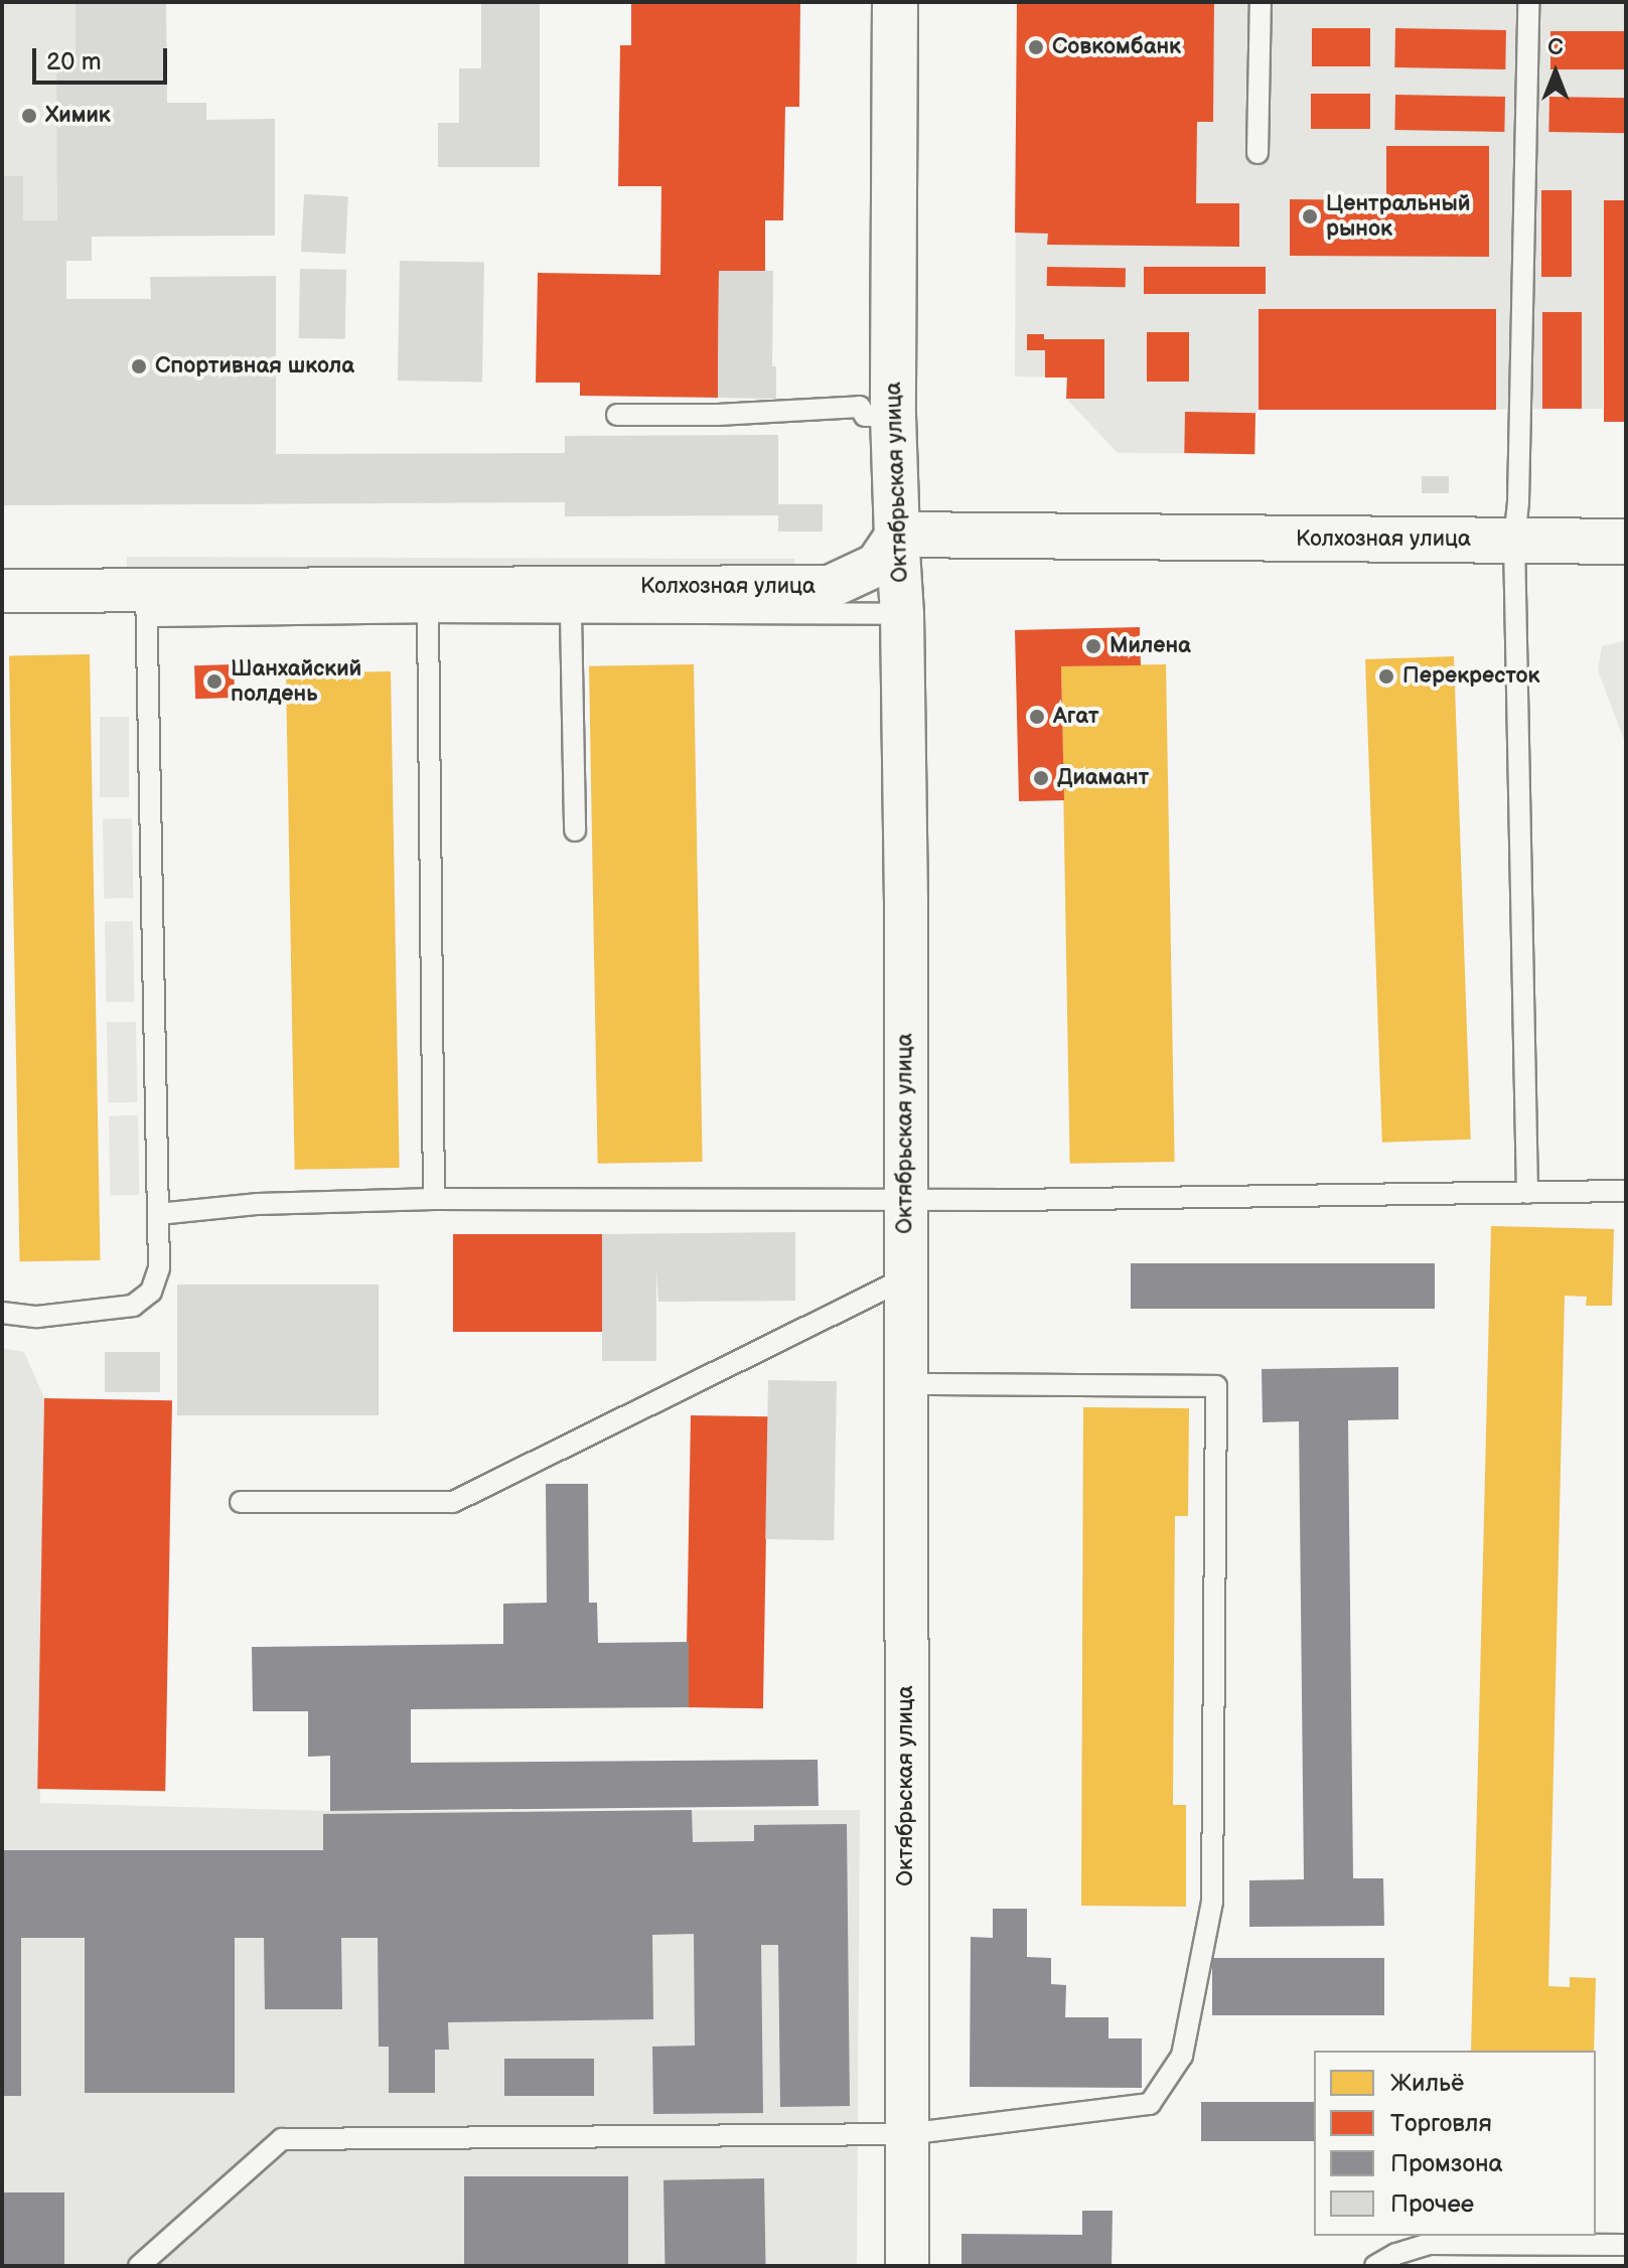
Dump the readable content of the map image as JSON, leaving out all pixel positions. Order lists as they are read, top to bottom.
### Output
{
  "streets": {
    "street": ["Октябрьская улица", "Колхозная улица"]
  },
  "crossings": [
    ["Октябрьская улица", "Колхозная улица"]
  ],
  "places": [
    "Совкомбанк",
    "Химик",
    "Центральный рынок",
    "Спортивная школа",
    "Милена",
    "Перекресток",
    "Шанхайский полдень",
    "Агат",
    "Диамант"
  ],
  "legend": [
    "Жильё",
    "Торговля",
    "Промзона",
    "Прочее"
  ],
  "scale_bar": "20 m",
  "north": "top"
}
